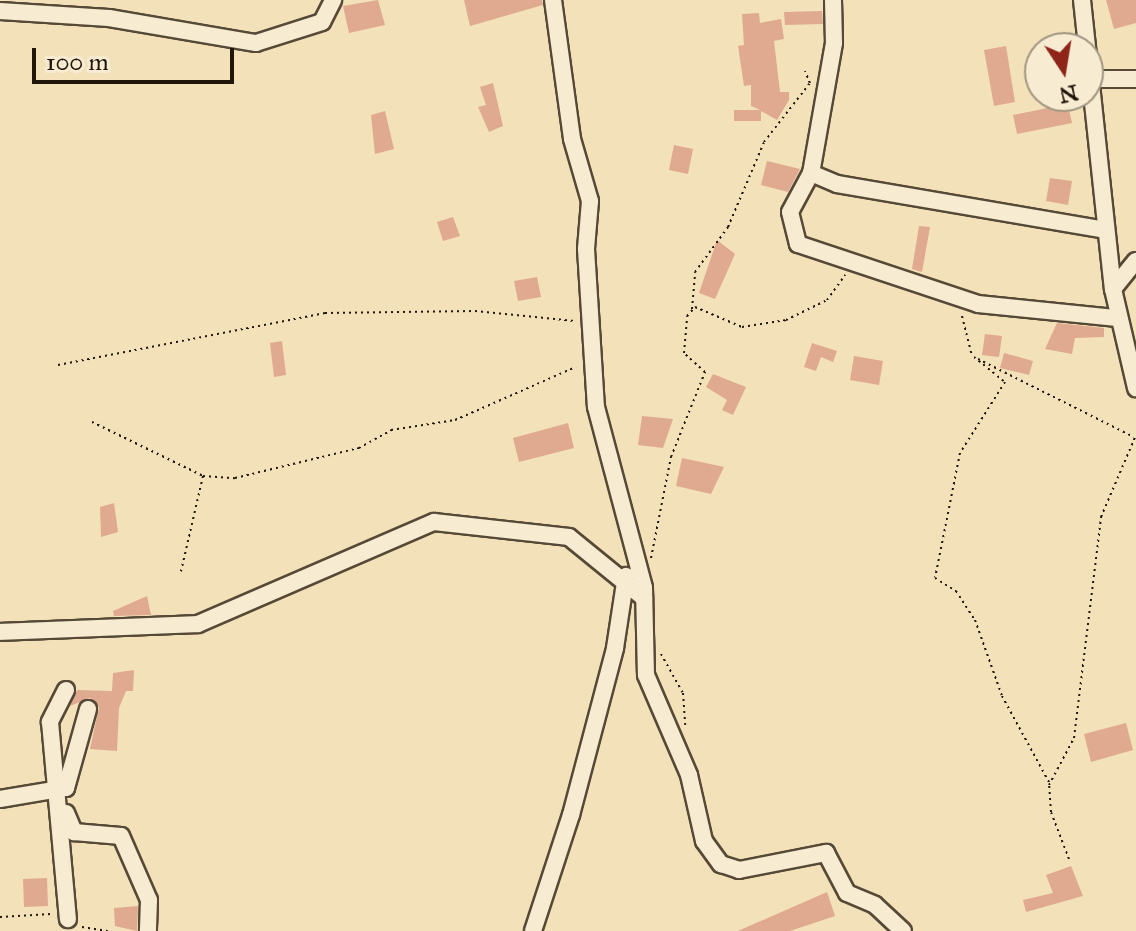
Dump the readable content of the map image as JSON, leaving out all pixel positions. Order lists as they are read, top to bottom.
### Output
{
  "scale_bar": "100 m",
  "north": "bottom"
}
